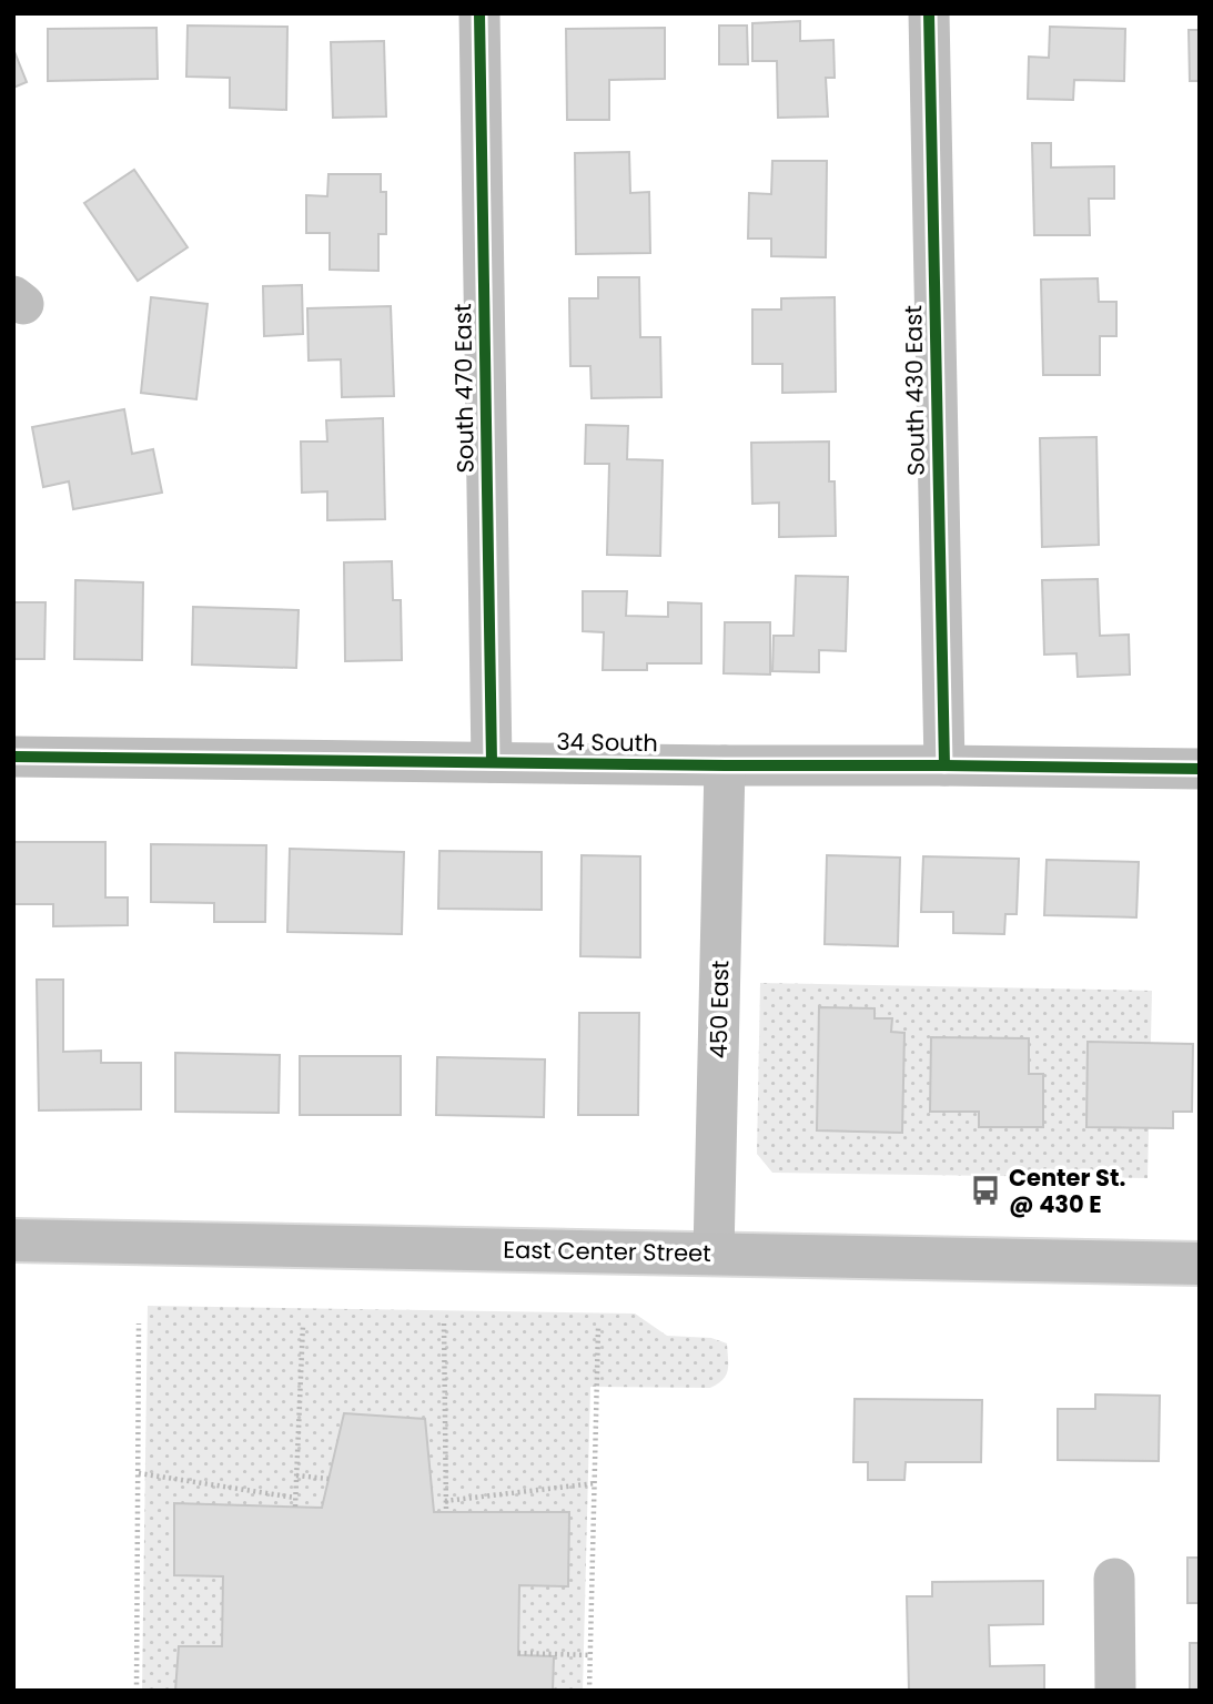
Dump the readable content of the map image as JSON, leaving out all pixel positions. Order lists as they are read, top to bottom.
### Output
{
  "streets": {
    "main road": ["East Center Street"],
    "street": [
      "South 470 East",
      "South 430 East",
      "34 South",
      "450 East"
    ]
  },
  "crossings": [
    ["South 470 East", "34 South"],
    ["South 430 East", "34 South"],
    ["34 South", "450 East"],
    ["450 East", "East Center Street"]
  ],
  "places": {
    "bus stop": ["Center St. @ 430 E"]
  }
}
